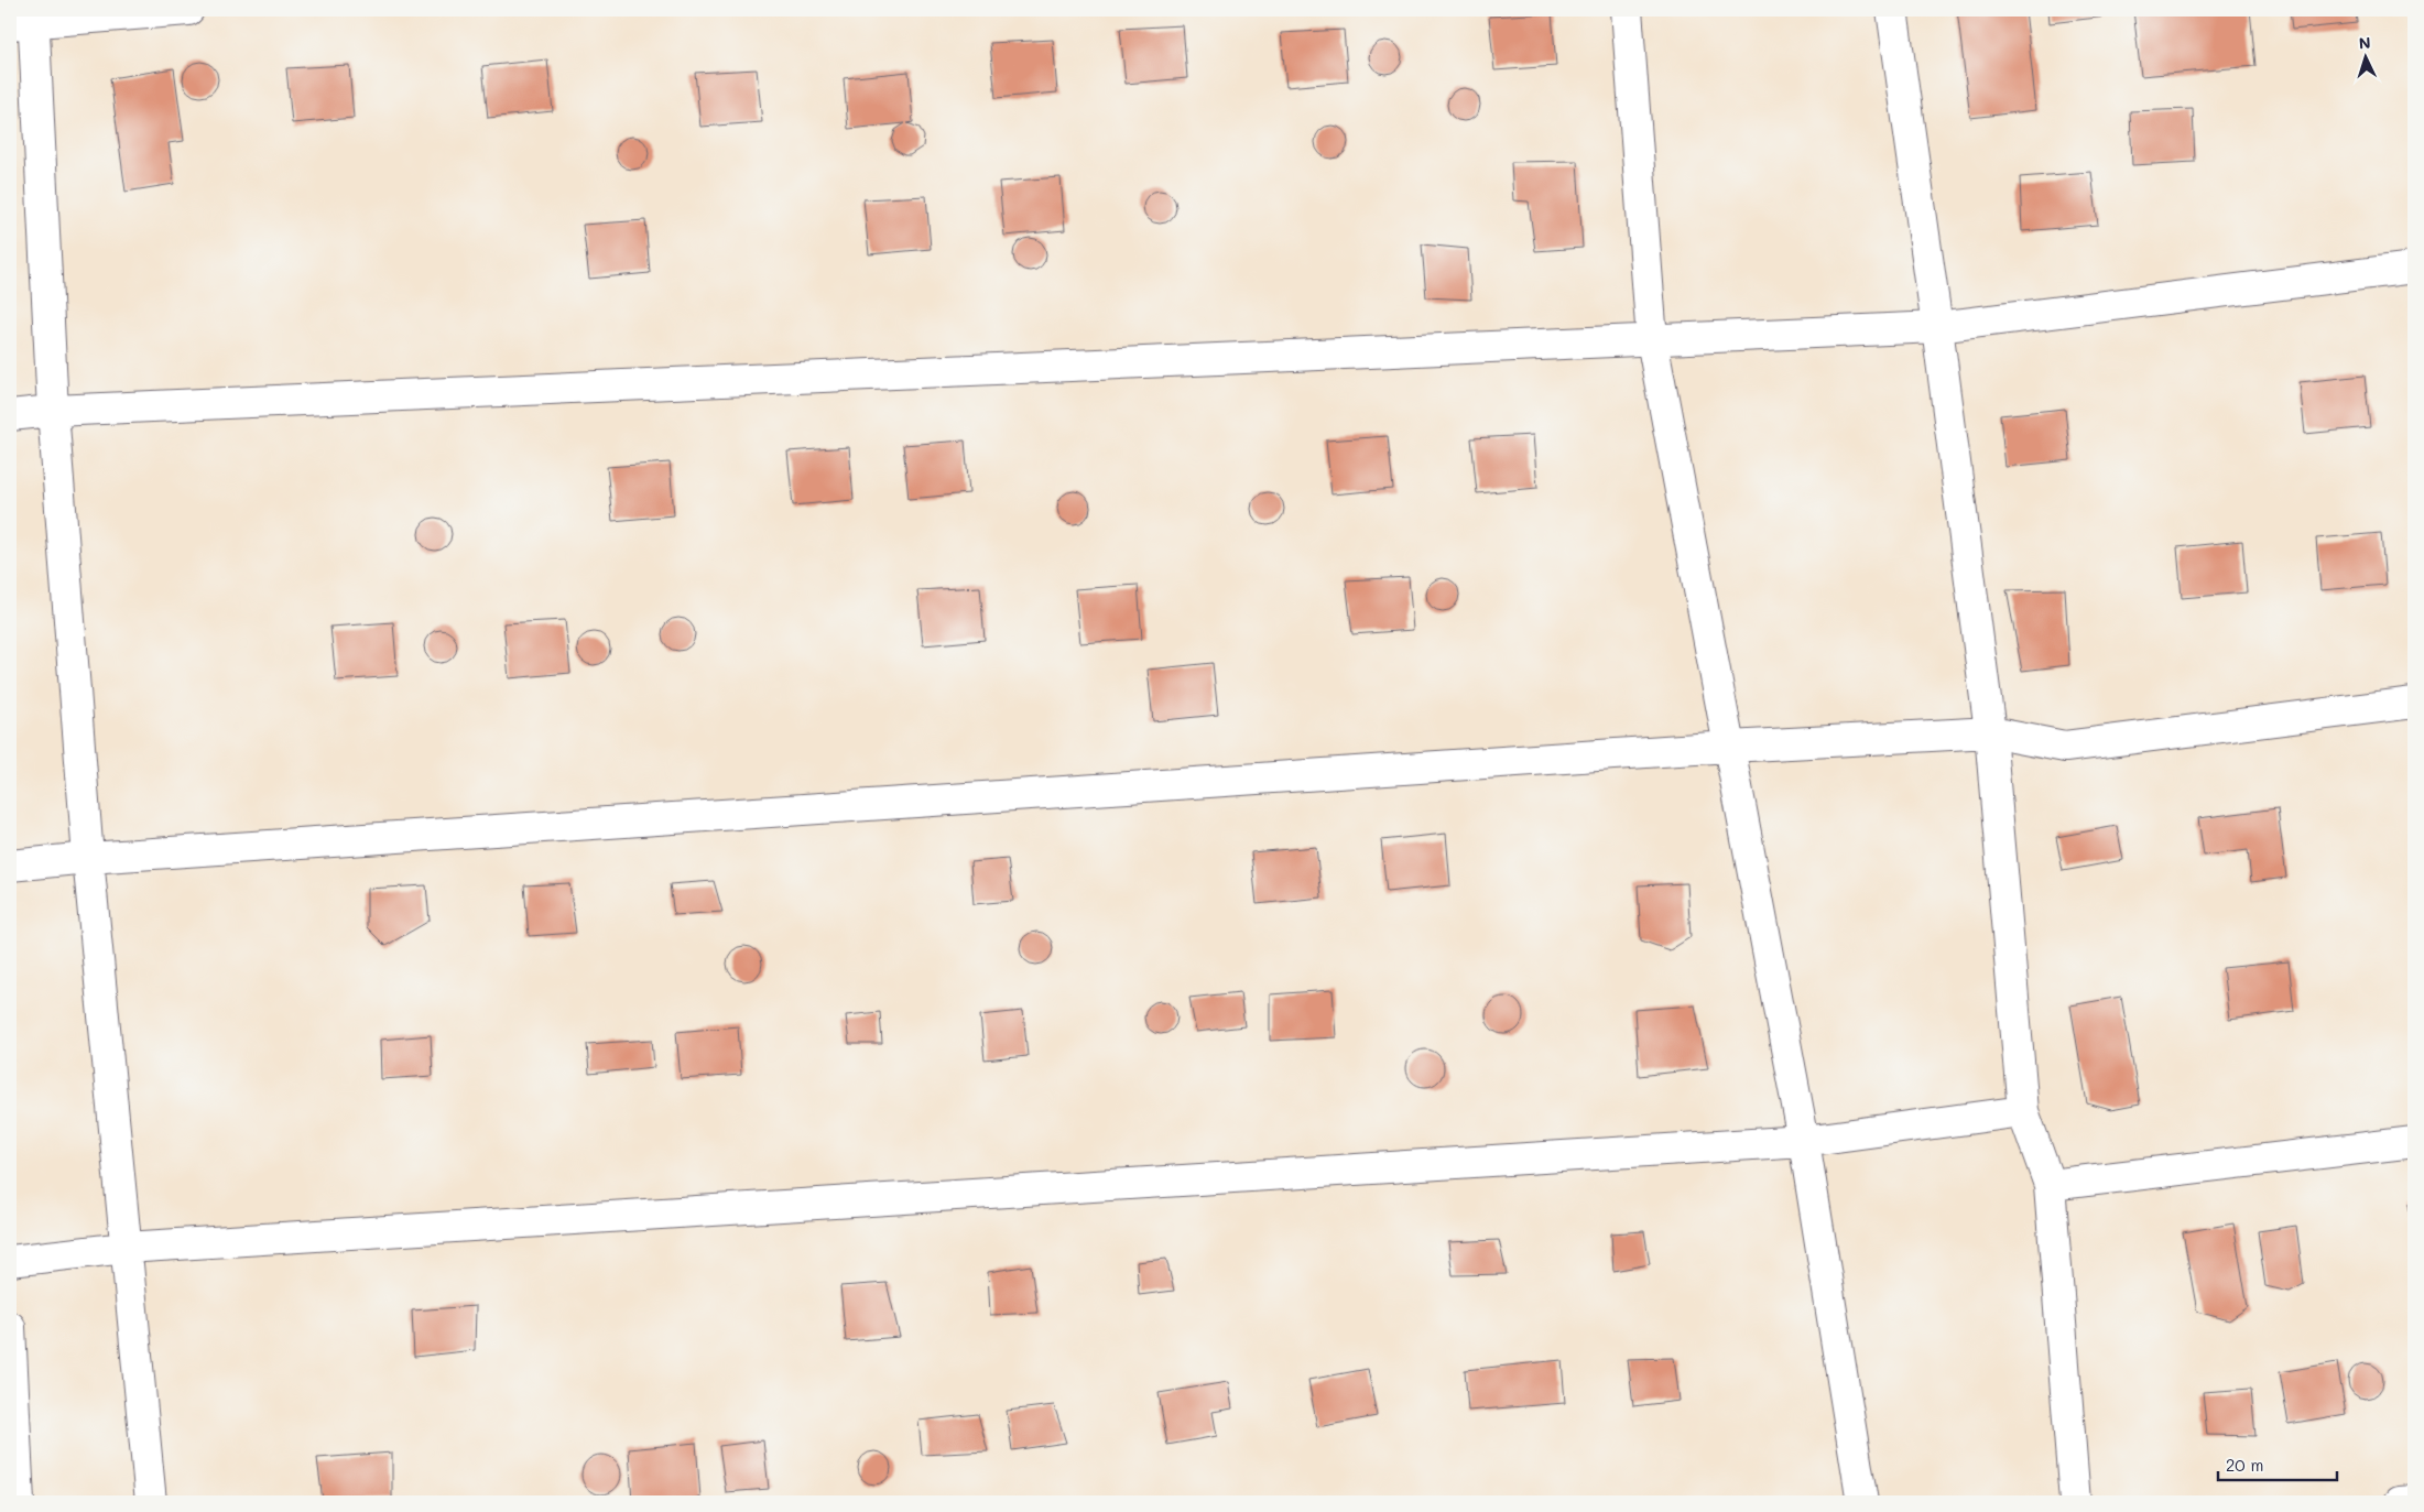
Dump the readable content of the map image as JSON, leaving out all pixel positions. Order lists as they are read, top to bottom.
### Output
{
  "scale_bar": "20 m",
  "north": "top"
}
